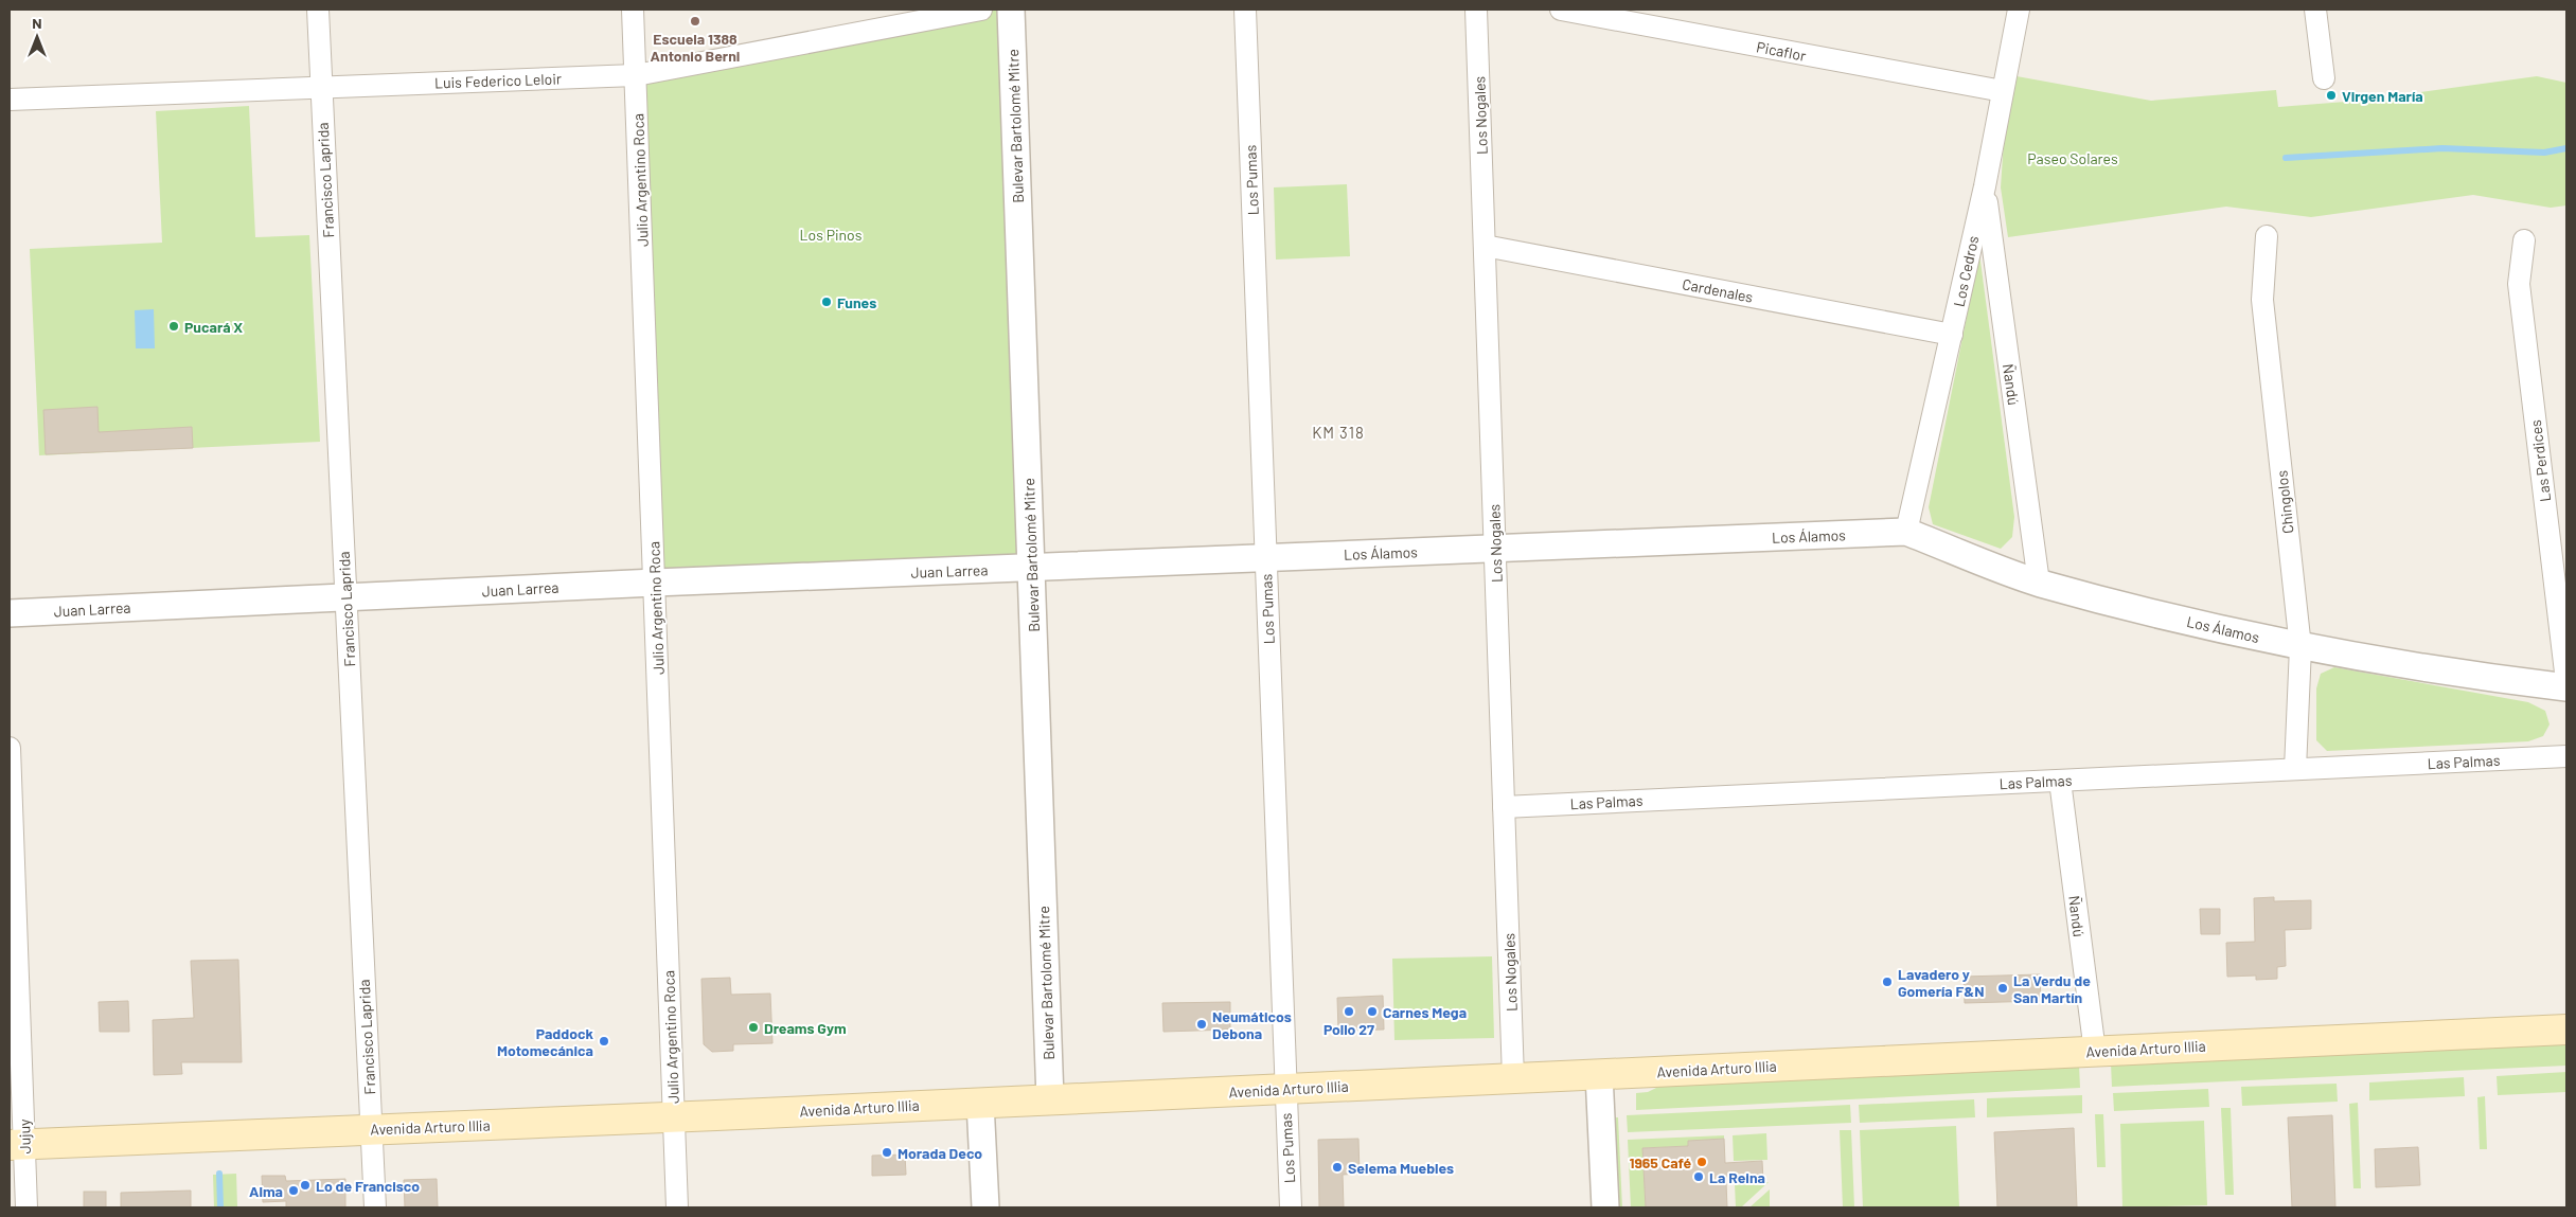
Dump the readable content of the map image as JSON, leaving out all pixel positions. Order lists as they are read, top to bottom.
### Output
{
  "streets": {
    "main road": ["Avenida Arturo Illia"],
    "street": [
      "Picaflor",
      "Luis Federico Leloir",
      "Los Nogales",
      "Bulevar Bartolomé Mitre",
      "Francisco Laprida",
      "Julio Argentino Roca",
      "Los Pumas",
      "Los Cedros",
      "Cardenales",
      "Ñandú",
      "Las Perdices",
      "Chingolos",
      "Los Álamos",
      "Juan Larrea",
      "Las Palmas",
      "Jujuy"
    ]
  },
  "crossings": [
    ["Picaflor", "Los Cedros"],
    ["Luis Federico Leloir", "Francisco Laprida"],
    ["Luis Federico Leloir", "Julio Argentino Roca"],
    ["Los Nogales", "Cardenales"],
    ["Los Nogales", "Los Álamos"],
    ["Los Nogales", "Las Palmas"],
    ["Los Nogales", "Avenida Arturo Illia"],
    ["Bulevar Bartolomé Mitre", "Los Álamos"],
    ["Bulevar Bartolomé Mitre", "Juan Larrea"],
    ["Bulevar Bartolomé Mitre", "Avenida Arturo Illia"],
    ["Francisco Laprida", "Juan Larrea"],
    ["Francisco Laprida", "Avenida Arturo Illia"],
    ["Julio Argentino Roca", "Juan Larrea"],
    ["Julio Argentino Roca", "Avenida Arturo Illia"],
    ["Los Pumas", "Los Álamos"],
    ["Los Pumas", "Avenida Arturo Illia"],
    ["Los Cedros", "Cardenales"],
    ["Los Cedros", "Ñandú"],
    ["Los Cedros", "Los Álamos"],
    ["Ñandú", "Los Álamos"],
    ["Ñandú", "Las Palmas"],
    ["Ñandú", "Avenida Arturo Illia"],
    ["Chingolos", "Los Álamos"],
    ["Chingolos", "Las Palmas"],
    ["Los Álamos", "Juan Larrea"],
    ["Avenida Arturo Illia", "Jujuy"]
  ],
  "districts": ["KM 318"],
  "parks": ["Paseo Solares", "Los Pinos"],
  "places": [
    "Escuela 1388 Antonio Berni",
    "Virgen María",
    "Funes",
    "Pucará X",
    "Lavadero y Gomería F&N",
    "La Verdu de San Martín",
    "Pollo 27",
    "Carnes Mega",
    "Neumáticos Debona",
    "Dreams Gym",
    "Paddock Motomecánica",
    "Morada Deco",
    "1965 Café",
    "Selema Muebles",
    "La Reina",
    "Lo de Francisco",
    "Alma"
  ],
  "north": "top"
}
